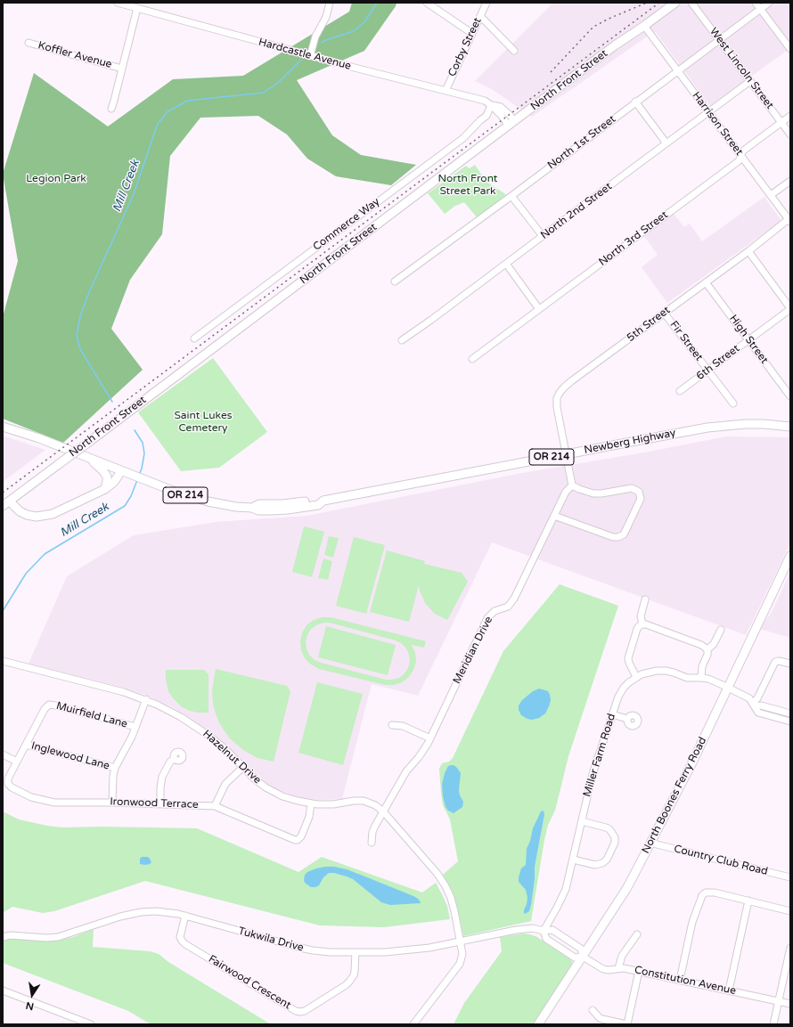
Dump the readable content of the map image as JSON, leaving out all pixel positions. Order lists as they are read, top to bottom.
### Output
{
  "streets": {
    "main road": [
      "North Front Street",
      "Newberg Highway",
      "OR 214",
      "North Boones Ferry Road"
    ],
    "street": [
      "Corby Street",
      "Hardcastle Avenue",
      "Koffler Avenue",
      "West Lincoln Street",
      "Harrison Street",
      "North 1st Street",
      "North 2nd Street",
      "Commerce Way",
      "North 3rd Street",
      "5th Street",
      "High Street",
      "Fir Street",
      "6th Street",
      "Meridian Drive",
      "Muirfield Lane",
      "Miller Farm Road",
      "Inglewood Lane",
      "Hazelnut Drive",
      "Ironwood Terrace",
      "Country Club Road",
      "Tukwila Drive",
      "Constitution Avenue",
      "Fairwood Crescent"
    ]
  },
  "crossings": [
    ["Corby Street", "Hardcastle Avenue"],
    ["Hardcastle Avenue", "North Front Street"],
    ["Hardcastle Avenue", "Commerce Way"],
    ["West Lincoln Street", "North 1st Street"],
    ["West Lincoln Street", "North 2nd Street"],
    ["West Lincoln Street", "North 3rd Street"],
    ["North Front Street", "Harrison Street"],
    ["Harrison Street", "North 1st Street"],
    ["Harrison Street", "North 2nd Street"],
    ["Harrison Street", "North 3rd Street"],
    ["Harrison Street", "5th Street"],
    ["5th Street", "High Street"],
    ["5th Street", "Fir Street"],
    ["5th Street", "Newberg Highway"],
    ["High Street", "6th Street"],
    ["Fir Street", "6th Street"],
    ["Meridian Drive", "Hazelnut Drive"],
    ["Muirfield Lane", "Inglewood Lane"],
    ["Miller Farm Road", "North Boones Ferry Road"],
    ["Miller Farm Road", "Tukwila Drive"],
    ["Hazelnut Drive", "Ironwood Terrace"],
    ["Hazelnut Drive", "Tukwila Drive"],
    ["North Boones Ferry Road", "Country Club Road"],
    ["North Boones Ferry Road", "Tukwila Drive"],
    ["North Boones Ferry Road", "Constitution Avenue"],
    ["Tukwila Drive", "Constitution Avenue"],
    ["Tukwila Drive", "Fairwood Crescent"]
  ],
  "water": ["Mill Creek"],
  "parks": ["Legion Park", "North Front Street Park", "Saint Lukes Cemetery"],
  "north": "bottom"
}
